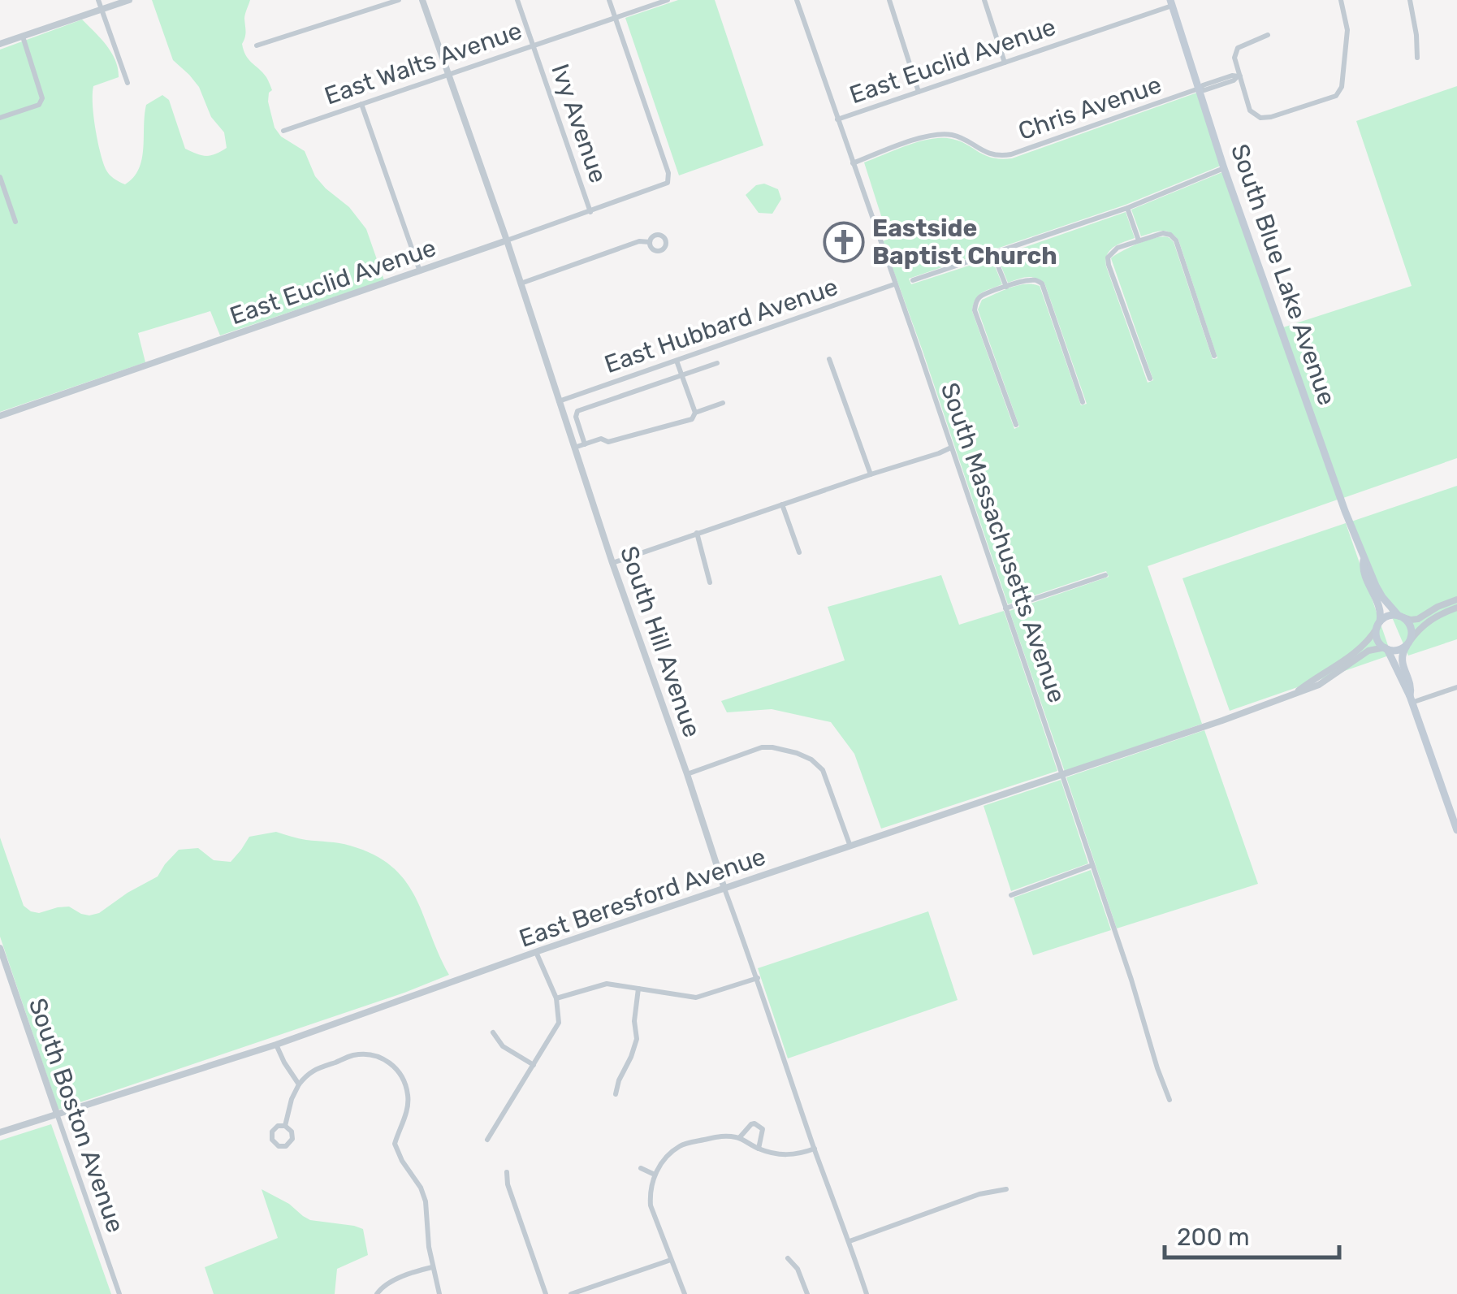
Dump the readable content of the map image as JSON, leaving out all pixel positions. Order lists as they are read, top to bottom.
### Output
{
  "streets": {
    "main road": ["South Blue Lake Avenue"],
    "street": [
      "East Euclid Avenue",
      "East Walts Avenue",
      "Chris Avenue",
      "Ivy Avenue",
      "East Hubbard Avenue",
      "South Massachusetts Avenue",
      "South Hill Avenue",
      "East Beresford Avenue",
      "South Boston Avenue"
    ]
  },
  "crossings": [
    ["East Euclid Avenue", "East Walts Avenue"],
    ["East Euclid Avenue", "Ivy Avenue"],
    ["East Euclid Avenue", "South Blue Lake Avenue"],
    ["East Euclid Avenue", "South Massachusetts Avenue"],
    ["East Euclid Avenue", "South Hill Avenue"],
    ["East Walts Avenue", "Ivy Avenue"],
    ["East Walts Avenue", "South Hill Avenue"],
    ["Chris Avenue", "South Blue Lake Avenue"],
    ["Chris Avenue", "South Massachusetts Avenue"],
    ["South Blue Lake Avenue", "East Beresford Avenue"],
    ["East Hubbard Avenue", "South Massachusetts Avenue"],
    ["East Hubbard Avenue", "South Hill Avenue"],
    ["South Massachusetts Avenue", "East Beresford Avenue"],
    ["South Hill Avenue", "East Beresford Avenue"],
    ["East Beresford Avenue", "South Boston Avenue"]
  ],
  "places": {
    "church": ["Eastside Baptist Church"]
  },
  "scale_bar": "200 m"
}
